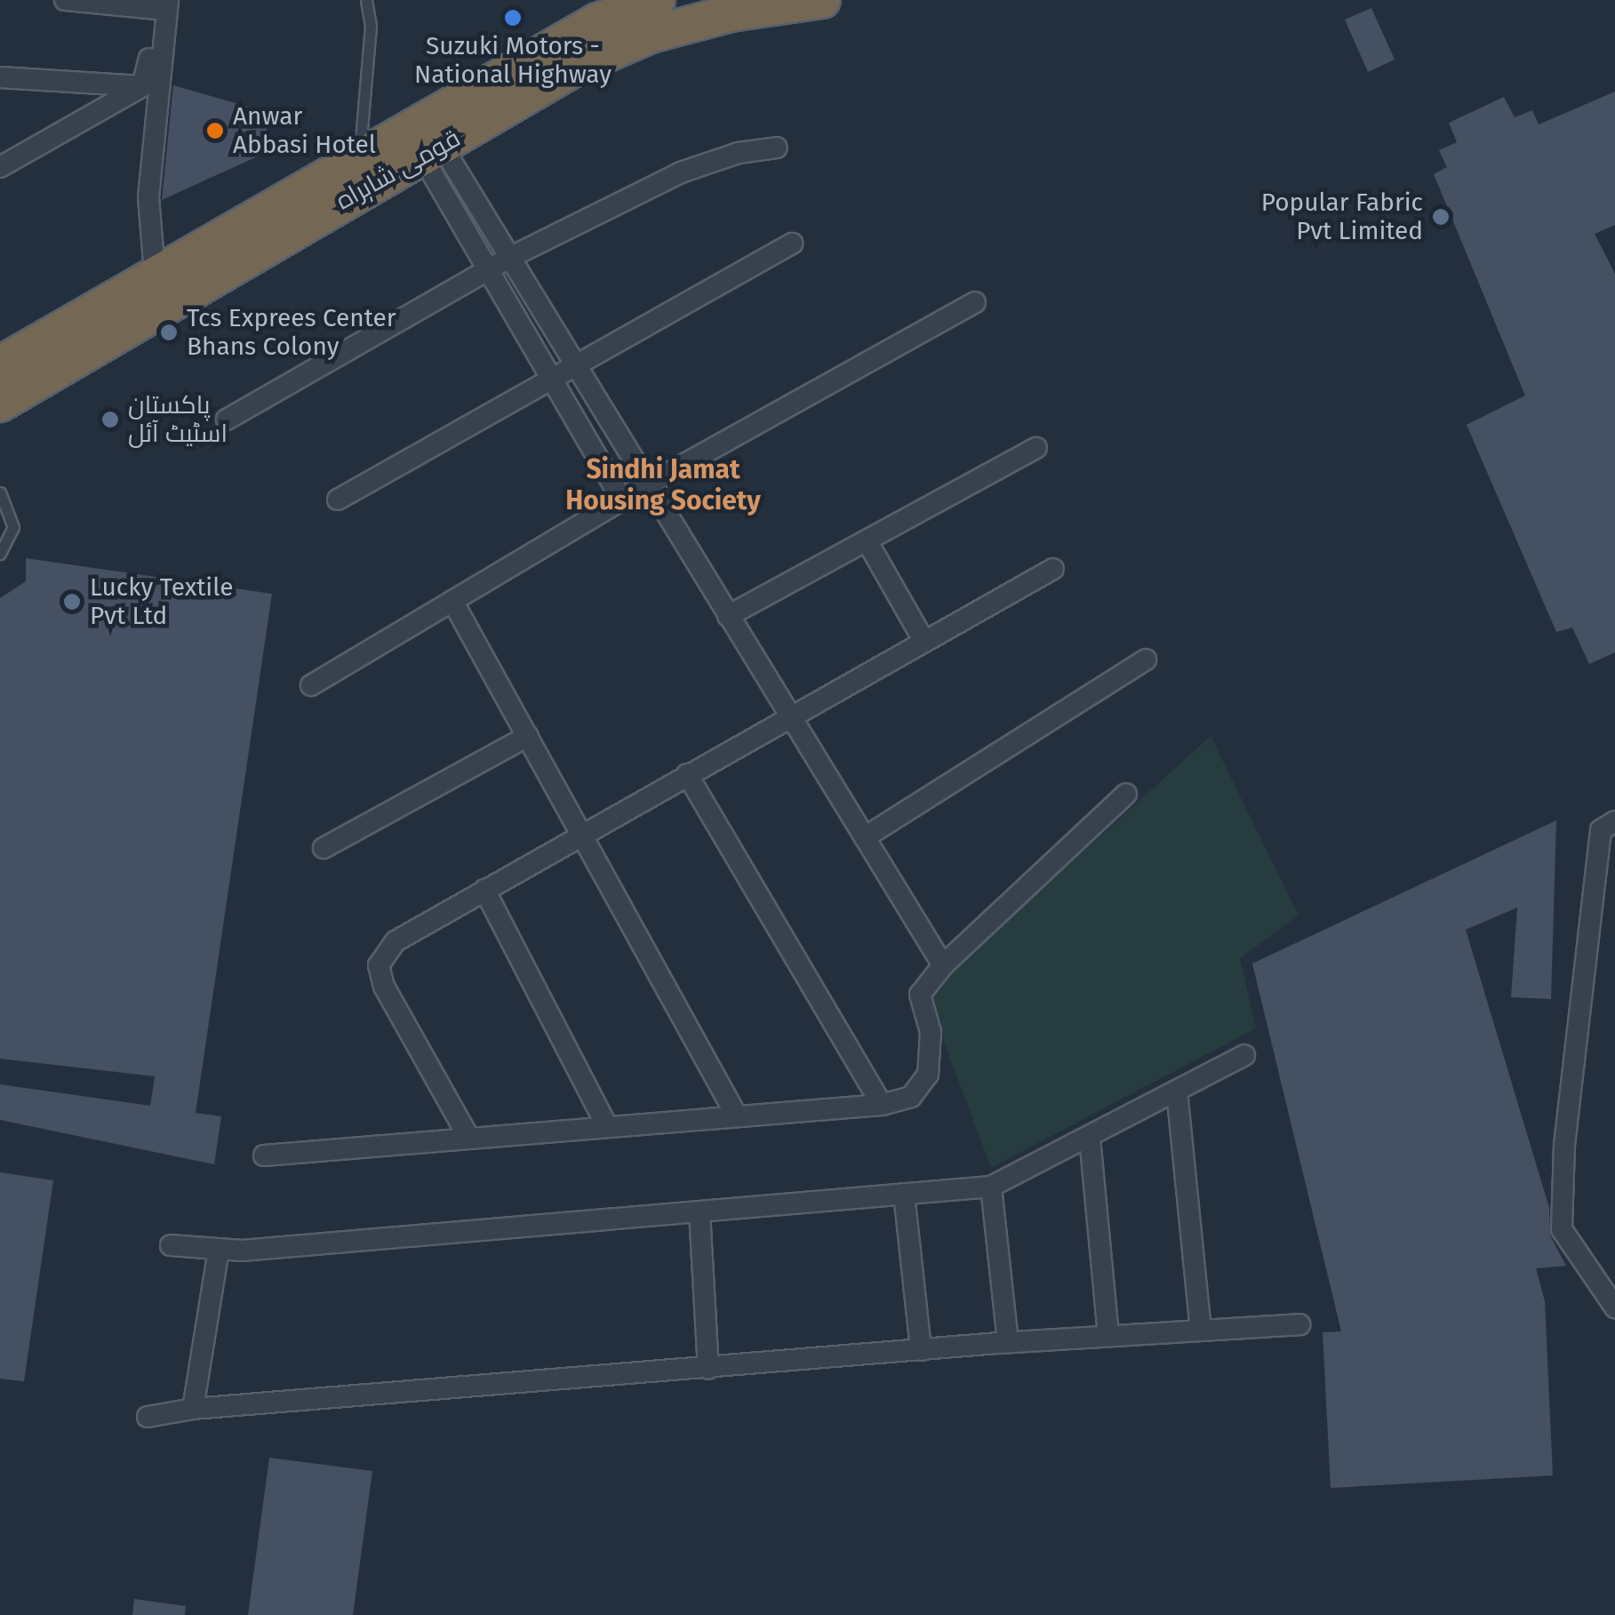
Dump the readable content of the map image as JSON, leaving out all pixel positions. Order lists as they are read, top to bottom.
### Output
{
  "streets": {
    "highway": ["قومی شاہراہ"]
  },
  "districts": ["Sindhi Jamat Housing Society"],
  "places": [
    "Suzuki Motors - National Highway",
    "Anwar Abbasi Hotel",
    "Popular Fabric Pvt Limited",
    "Tcs Exprees Center Bhans Colony",
    "پاکستان اسٹیٹ آئل",
    "Lucky Textile Pvt Ltd"
  ]
}
